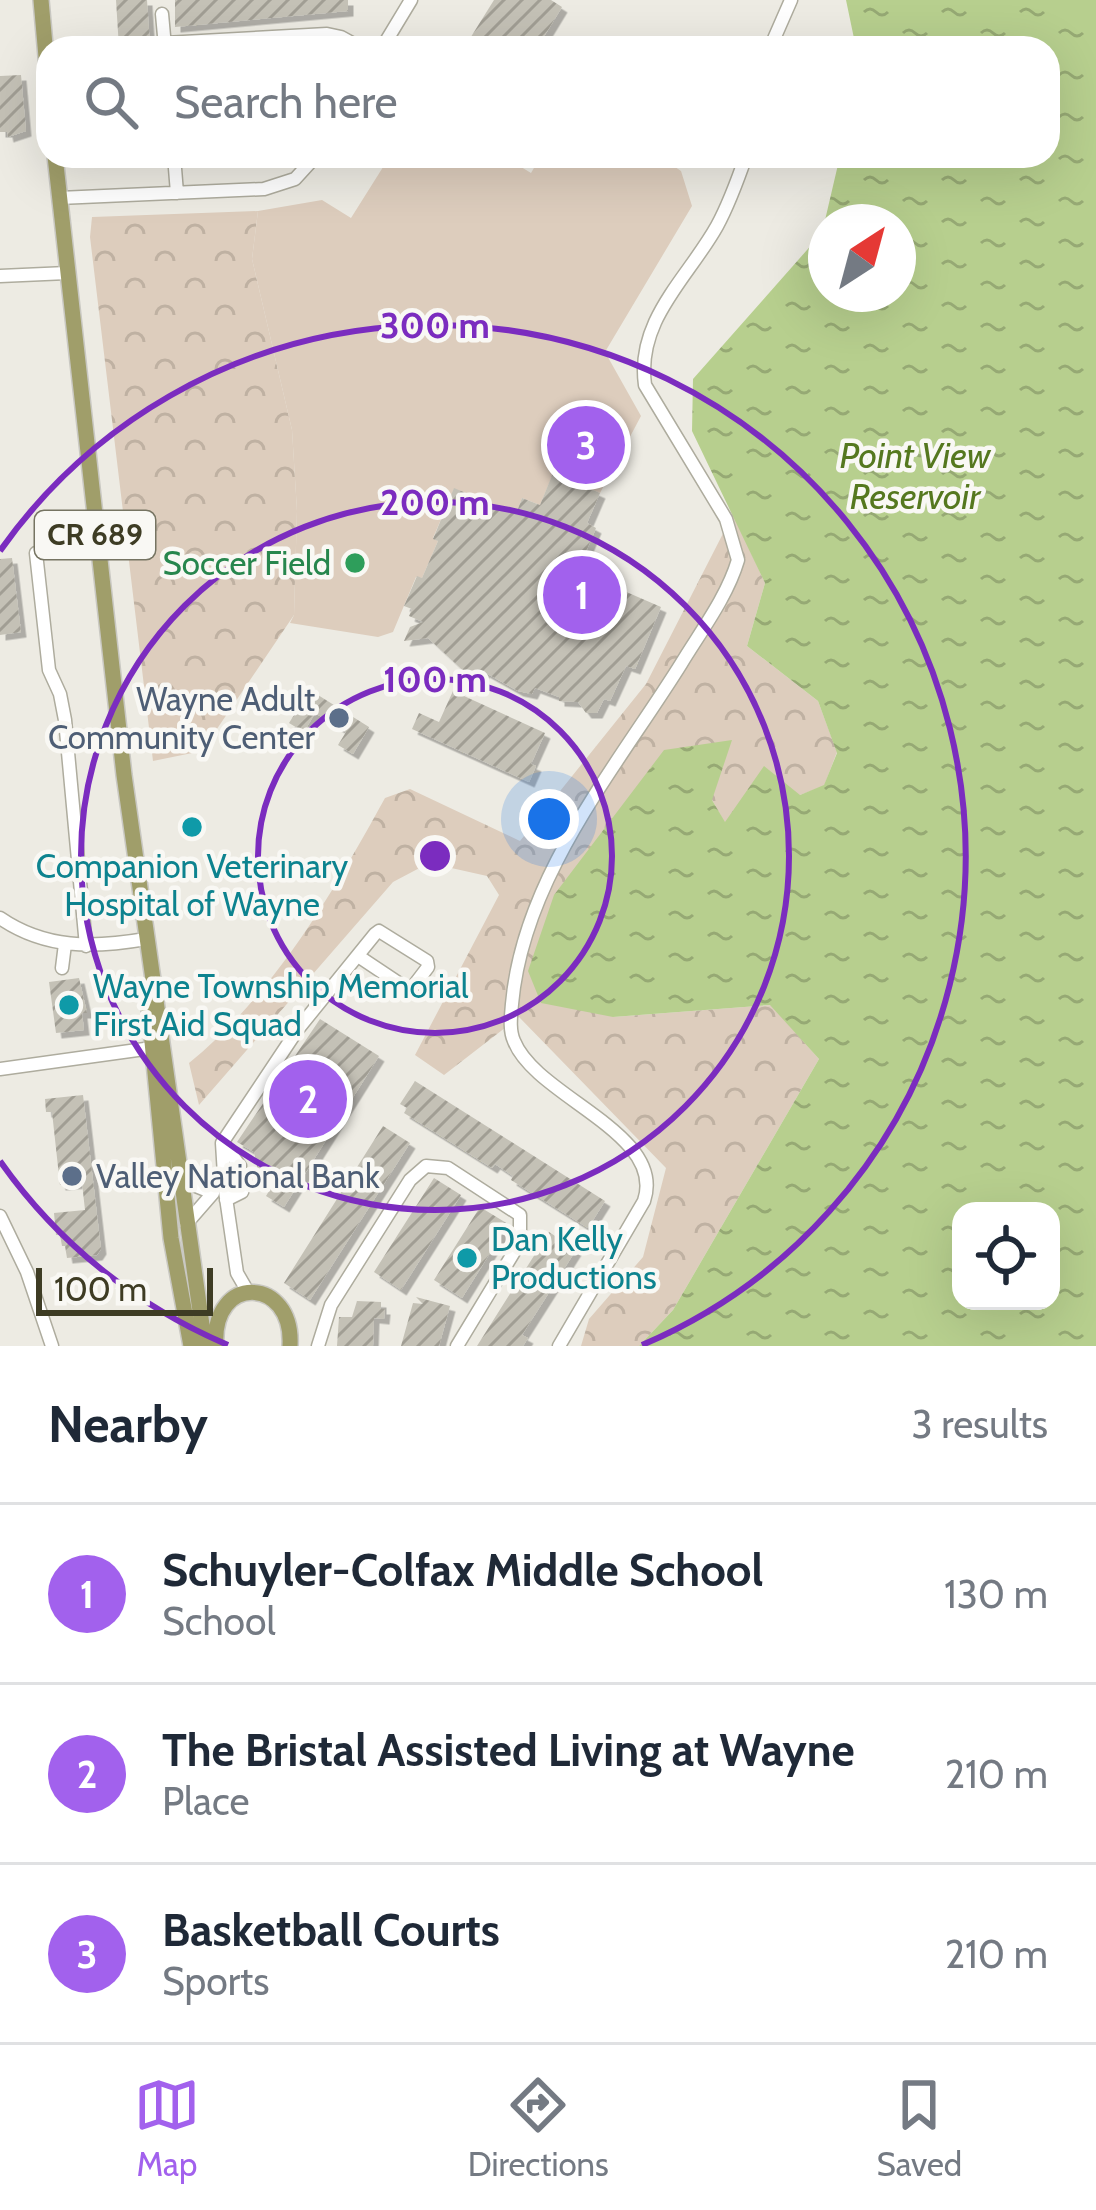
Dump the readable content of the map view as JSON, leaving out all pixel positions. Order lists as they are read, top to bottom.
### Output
{
  "streets": {
    "main road": ["CR 689"]
  },
  "water": ["Point View Reservoir"],
  "places": [
    "Soccer Field",
    "Wayne Adult Community Center",
    "Companion Veterinary Hospital of Wayne",
    "Wayne Township Memorial First Aid Squad",
    "Valley National Bank",
    "Dan Kelly Productions"
  ],
  "scale_bar": "100 m",
  "north": "top right",
  "page": {
    "search": "Search here",
    "pins": ["3", "1", "2"],
    "scale": "100 m",
    "heading": ["Nearby", "3 results"],
    "list": [
      {
        "mark": "1",
        "name": "Schuyler-Colfax Middle School",
        "note": "School",
        "value": "130 m"
      },
      {
        "mark": "2",
        "name": "The Bristal Assisted Living at Wayne",
        "note": "Place",
        "value": "210 m"
      },
      {
        "mark": "3",
        "name": "Basketball Courts",
        "note": "Sports",
        "value": "210 m"
      }
    ],
    "nav": ["Map", "Directions", "Saved"]
  },
  "rings": ["300 m", "200 m", "100 m"]
}
